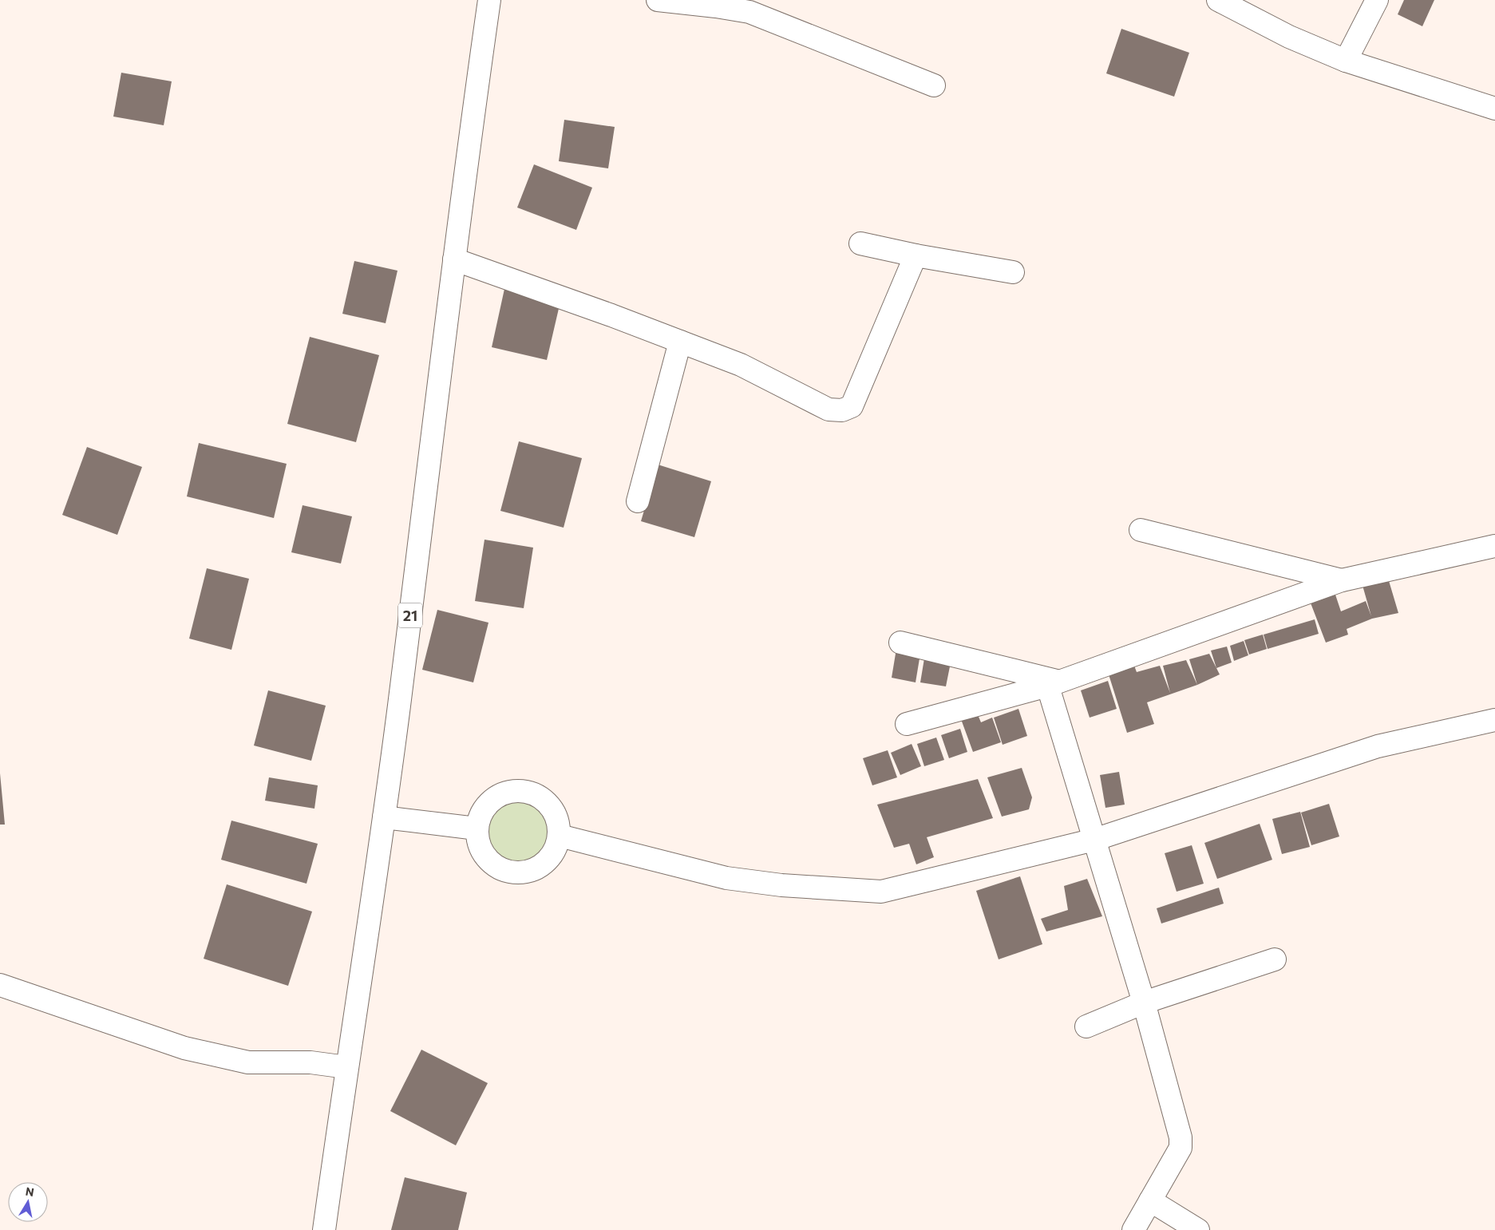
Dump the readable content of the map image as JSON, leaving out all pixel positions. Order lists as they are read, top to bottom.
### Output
{
  "streets": {
    "main road": ["21"]
  },
  "north": "top"
}
